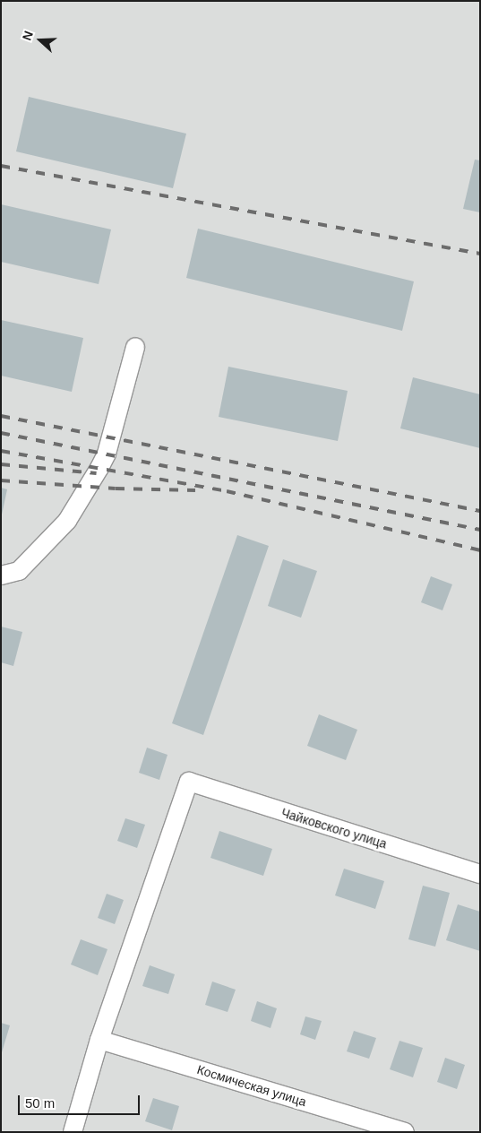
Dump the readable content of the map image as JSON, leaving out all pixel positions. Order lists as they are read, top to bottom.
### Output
{
  "streets": {
    "street": ["Чайковского улица", "Космическая улица"]
  },
  "crossings": [
    ["Чайковского улица", "Космическая улица"]
  ],
  "scale_bar": "50 m",
  "north": "left"
}
